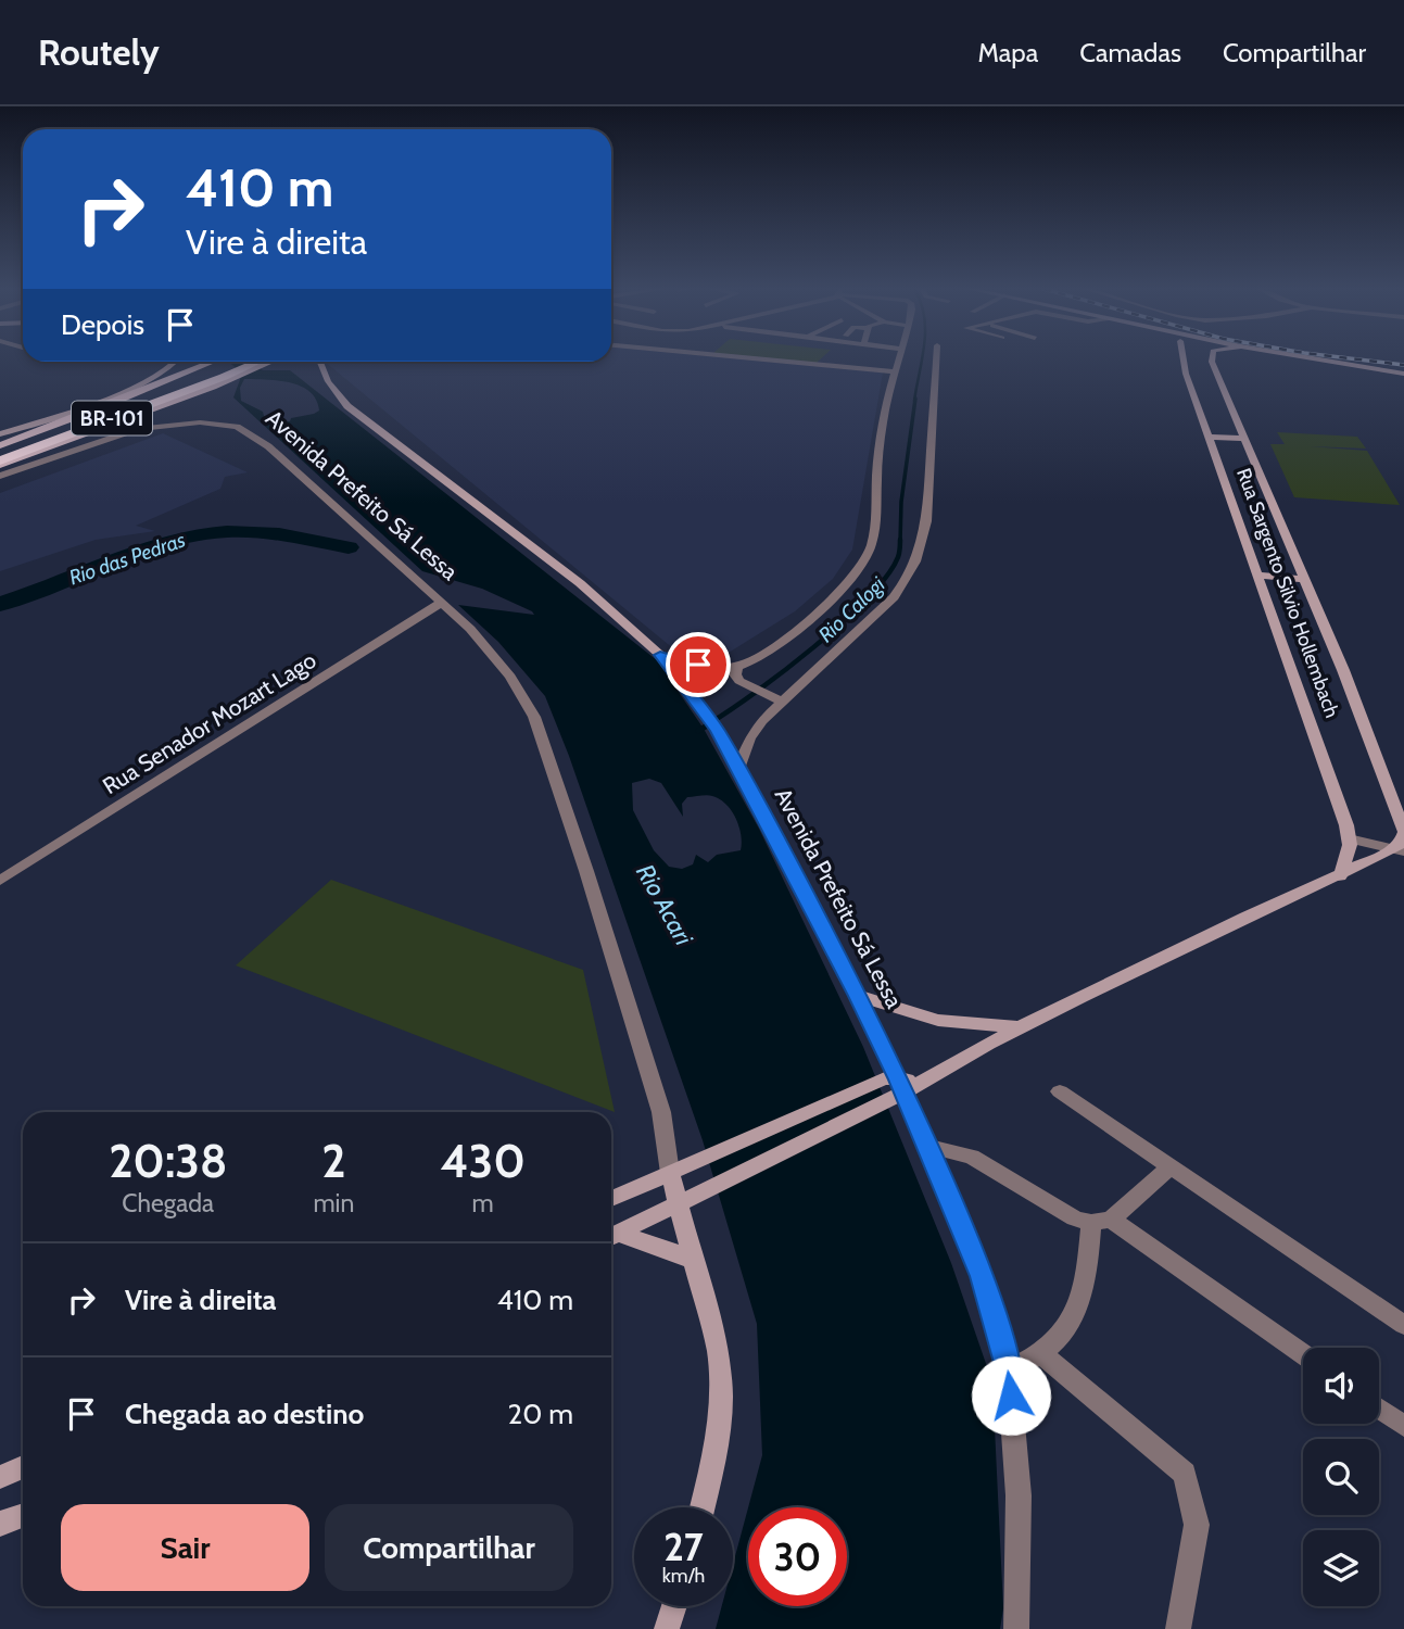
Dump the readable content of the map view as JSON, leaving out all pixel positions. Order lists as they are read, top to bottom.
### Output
{
  "streets": {
    "highway": ["BR-101"],
    "main road": ["Avenida Prefeito Sá Lessa", "Rua Sargento Silvio Hollembach"],
    "street": ["Rua Senador Mozart Lago"]
  },
  "crossings": [
    ["Avenida Prefeito Sá Lessa", "Rua Senador Mozart Lago"]
  ],
  "water": ["Rio das Pedras", "Rio Calogi", "Rio Acari"],
  "page": {
    "header": "Routely",
    "nav": ["Mapa", "Camadas", "Compartilhar"],
    "turn": ["410 m", "Vire à direita"],
    "then": "Depois",
    "eta": [
      "20:38",
      "Chegada",
      "2",
      "min",
      "430",
      "m"
    ],
    "list": [
      {
        "name": "Vire à direita",
        "value": "410 m"
      },
      {
        "name": "Chegada ao destino",
        "value": "20 m"
      }
    ],
    "buttons": ["Sair", "Compartilhar"],
    "speed": "27 km/h",
    "limit": "30"
  }
}
